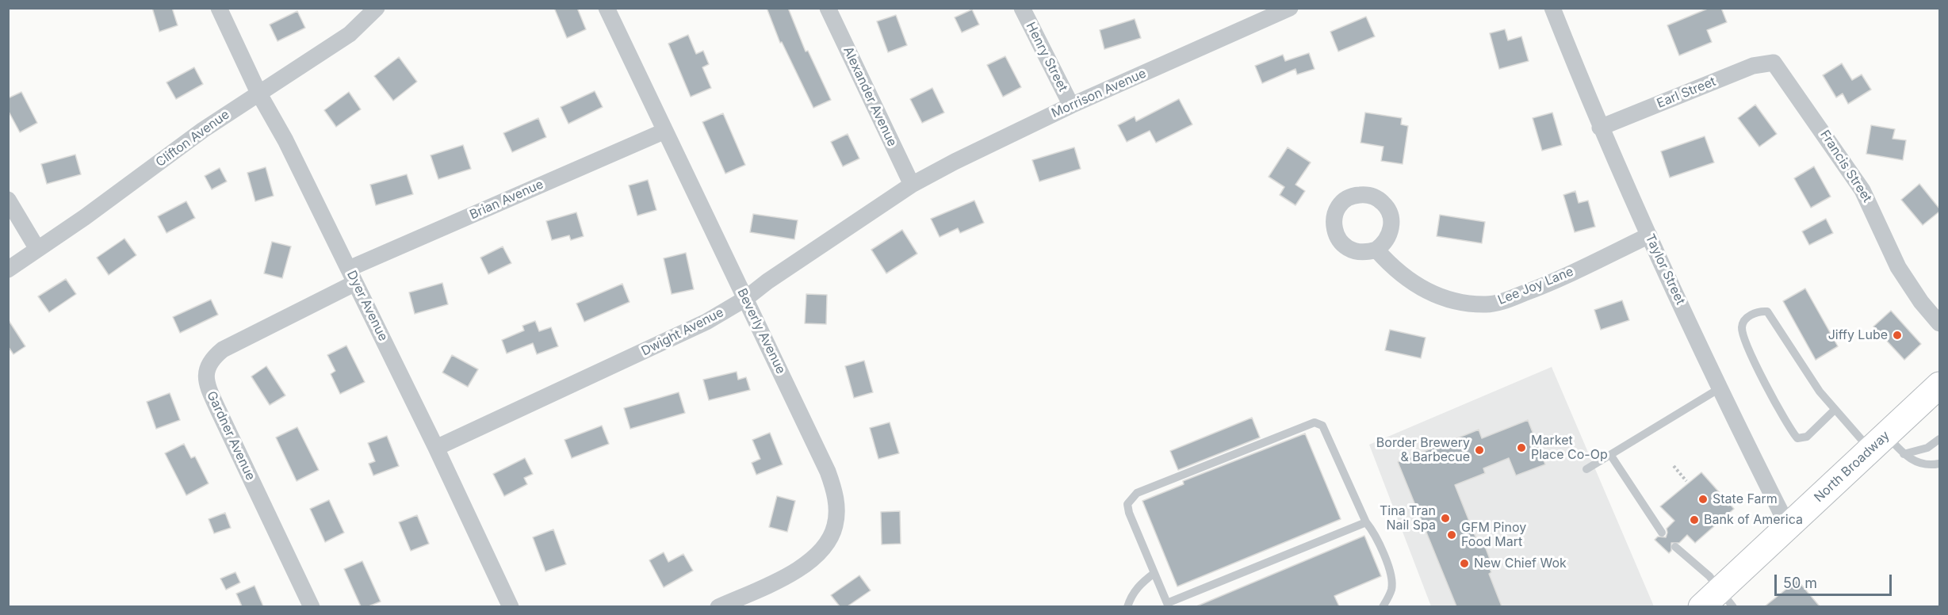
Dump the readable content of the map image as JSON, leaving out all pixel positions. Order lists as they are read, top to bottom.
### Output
{
  "streets": {
    "main road": ["North Broadway"],
    "street": [
      "Henry Street",
      "Earl Street",
      "Morrison Avenue",
      "Alexander Avenue",
      "Clifton Avenue",
      "Francis Street",
      "Brian Avenue",
      "Taylor Street",
      "Lee Joy Lane",
      "Dyer Avenue",
      "Beverly Avenue",
      "Dwight Avenue",
      "Gardner Avenue"
    ]
  },
  "crossings": [
    ["Henry Street", "Morrison Avenue"],
    ["Earl Street", "Francis Street"],
    ["Earl Street", "Taylor Street"],
    ["Morrison Avenue", "Alexander Avenue"],
    ["Morrison Avenue", "Dwight Avenue"],
    ["Alexander Avenue", "Dwight Avenue"],
    ["Clifton Avenue", "Dyer Avenue"],
    ["Brian Avenue", "Dyer Avenue"],
    ["Brian Avenue", "Beverly Avenue"],
    ["Brian Avenue", "Gardner Avenue"],
    ["Taylor Street", "Lee Joy Lane"],
    ["Taylor Street", "North Broadway"],
    ["Dyer Avenue", "Dwight Avenue"],
    ["Dyer Avenue", "Gardner Avenue"],
    ["Beverly Avenue", "Dwight Avenue"]
  ],
  "places": [
    "Jiffy Lube",
    "Market Place Co-Op",
    "Border Brewery & Barbecue",
    "State Farm",
    "Tina Tran Nail Spa",
    "Bank of America",
    "GFM Pinoy Food Mart",
    "New Chief Wok"
  ],
  "scale_bar": "50 m"
}
